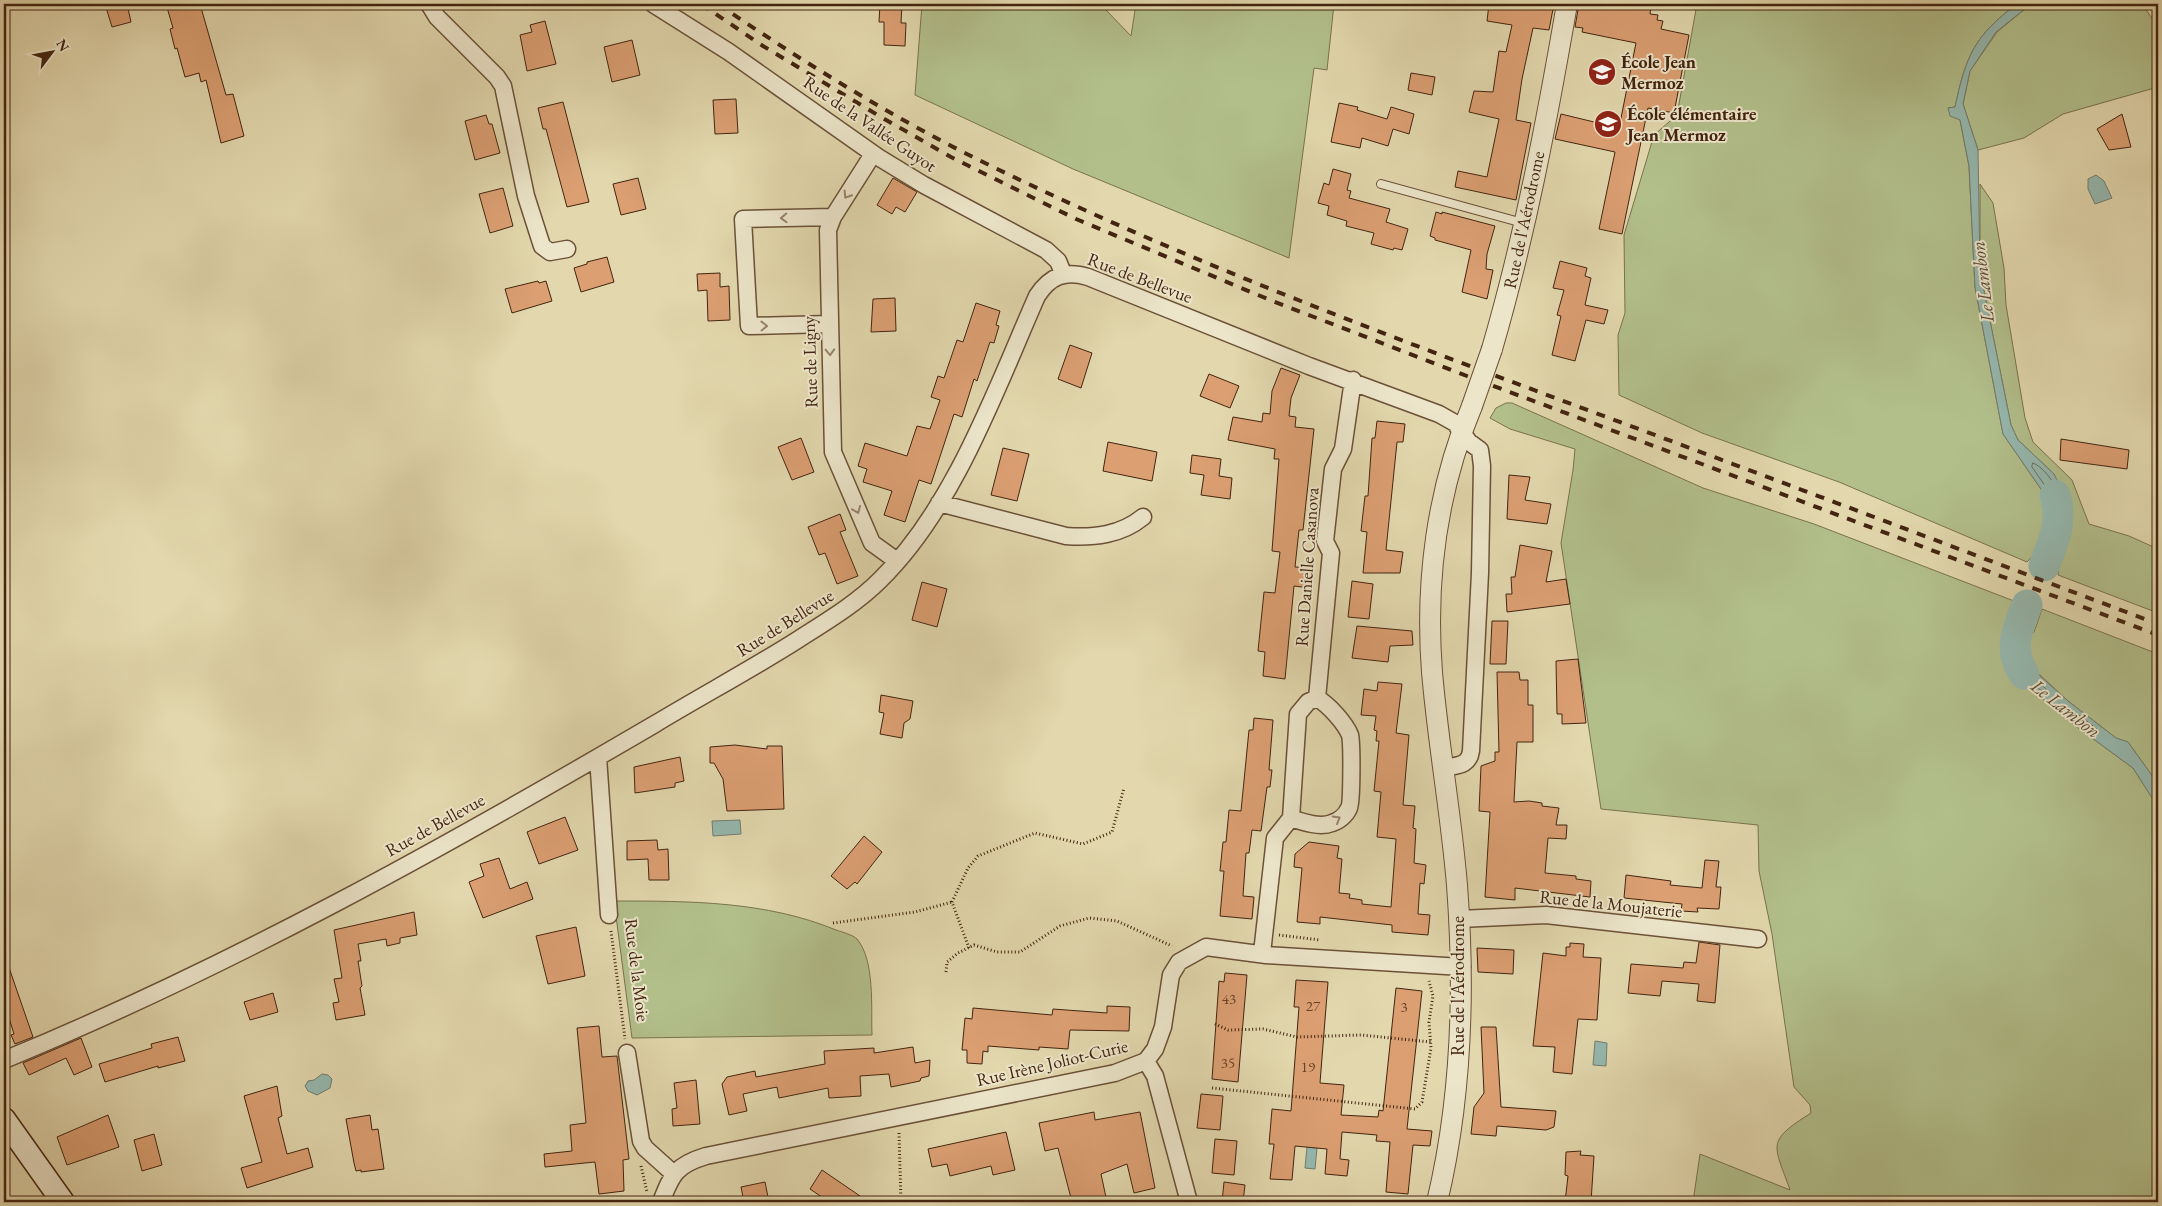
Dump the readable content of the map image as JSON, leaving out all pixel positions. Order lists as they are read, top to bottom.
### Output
{
  "streets": {
    "street": [
      "Rue de la Vallée Guyot",
      "Rue de l'Aérodrome",
      "Rue de Bellevue",
      "Rue de Ligny",
      "Rue Danielle Casanova",
      "Rue de la Moujaterie",
      "Rue de la Moie",
      "Rue Irène Joliot-Curie"
    ]
  },
  "crossings": [
    ["Rue de la Vallée Guyot", "Rue de Bellevue"],
    ["Rue de la Vallée Guyot", "Rue de Ligny"],
    ["Rue de l'Aérodrome", "Rue de Bellevue"],
    ["Rue de l'Aérodrome", "Rue de la Moujaterie"],
    ["Rue de l'Aérodrome", "Rue Irène Joliot-Curie"],
    ["Rue de Bellevue", "Rue de Ligny"],
    ["Rue de Bellevue", "Rue Danielle Casanova"],
    ["Rue de Bellevue", "Rue de la Moie"]
  ],
  "one_way": ["Rue de Ligny"],
  "water": ["Le Lambon"],
  "places": {
    "school or university": ["École Jean Mermoz", "École élémentaire Jean Mermoz"]
  },
  "house_numbers": [
    "43",
    "27",
    "3",
    "35",
    "19"
  ],
  "north": "top right"
}
